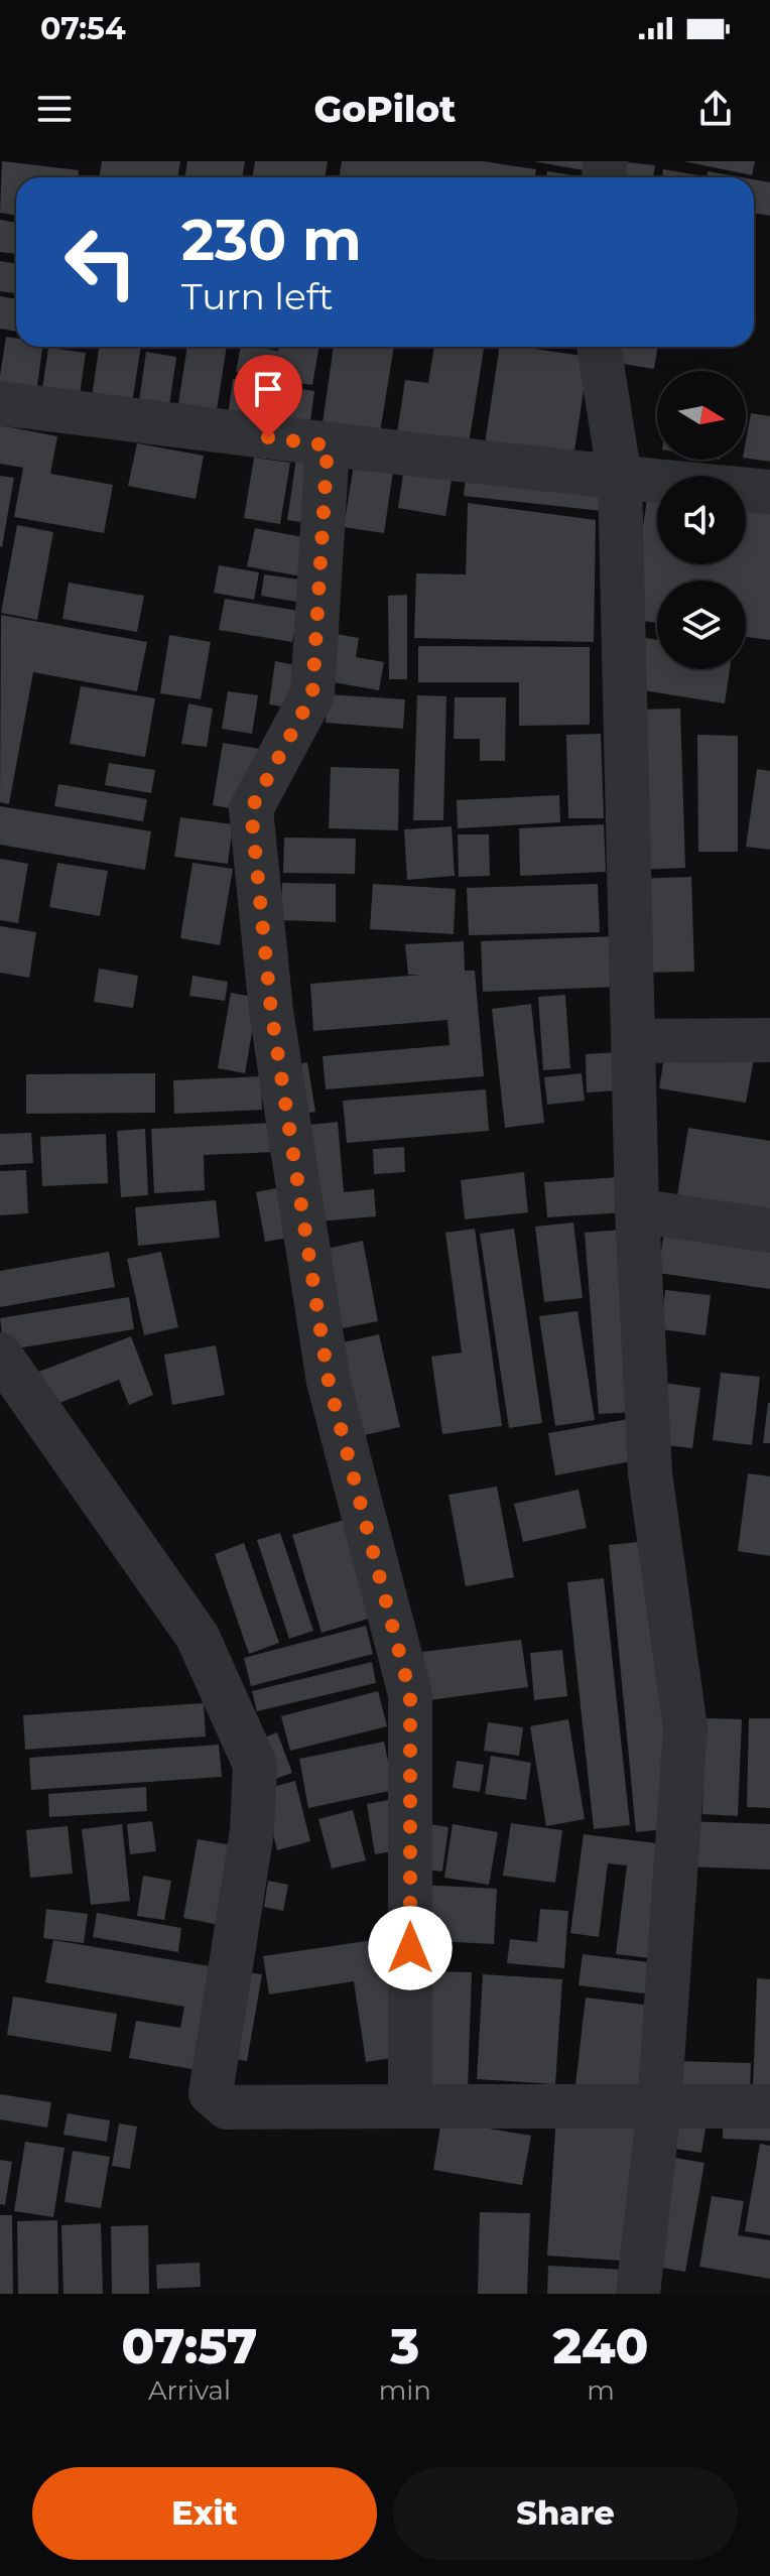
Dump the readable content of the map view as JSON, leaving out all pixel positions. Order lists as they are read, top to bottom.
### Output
{
  "north": "right",
  "page": {
    "status": "07:54",
    "header": "GoPilot",
    "turn": ["230 m", "Turn left"],
    "eta": [
      "07:57",
      "Arrival",
      "3",
      "min",
      "240",
      "m"
    ],
    "buttons": ["Exit", "Share"]
  }
}
